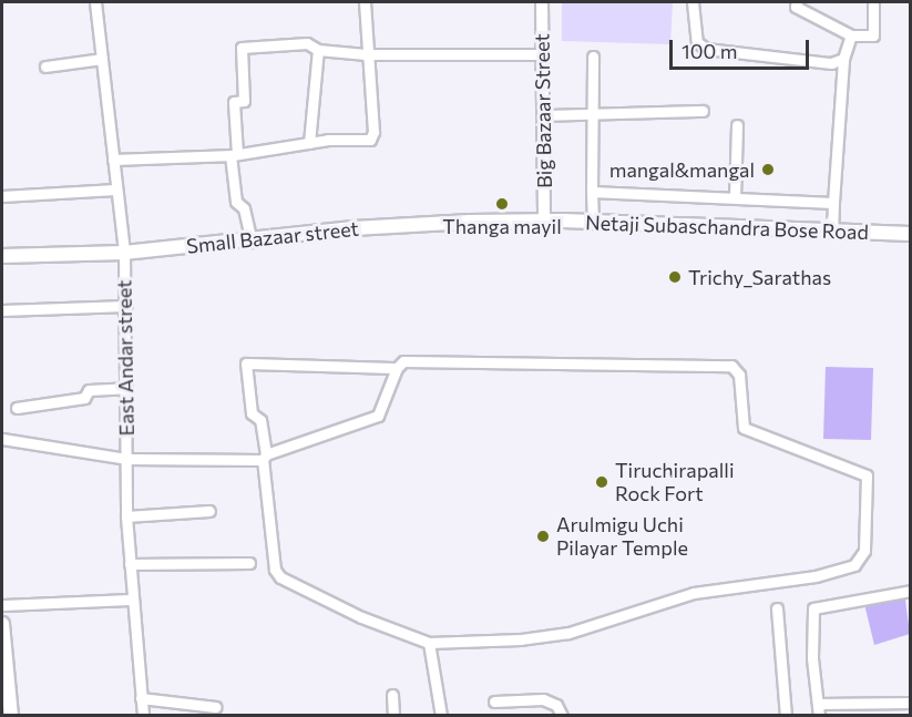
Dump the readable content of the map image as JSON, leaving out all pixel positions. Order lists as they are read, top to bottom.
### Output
{
  "streets": {
    "main road": ["Netaji Subaschandra Bose Road", "Small Bazaar street"],
    "street": ["Big Bazaar Street", "East Andar street"]
  },
  "crossings": [
    ["Big Bazaar Street", "Netaji Subaschandra Bose Road"],
    ["Big Bazaar Street", "Small Bazaar street"],
    ["Netaji Subaschandra Bose Road", "Small Bazaar street"],
    ["Small Bazaar street", "East Andar street"]
  ],
  "places": [
    "mangal&mangal",
    "Thanga mayil",
    "Trichy_Sarathas",
    "Tiruchirapalli Rock Fort",
    "Arulmigu Uchi Pilayar Temple"
  ],
  "scale_bar": "100 m"
}
